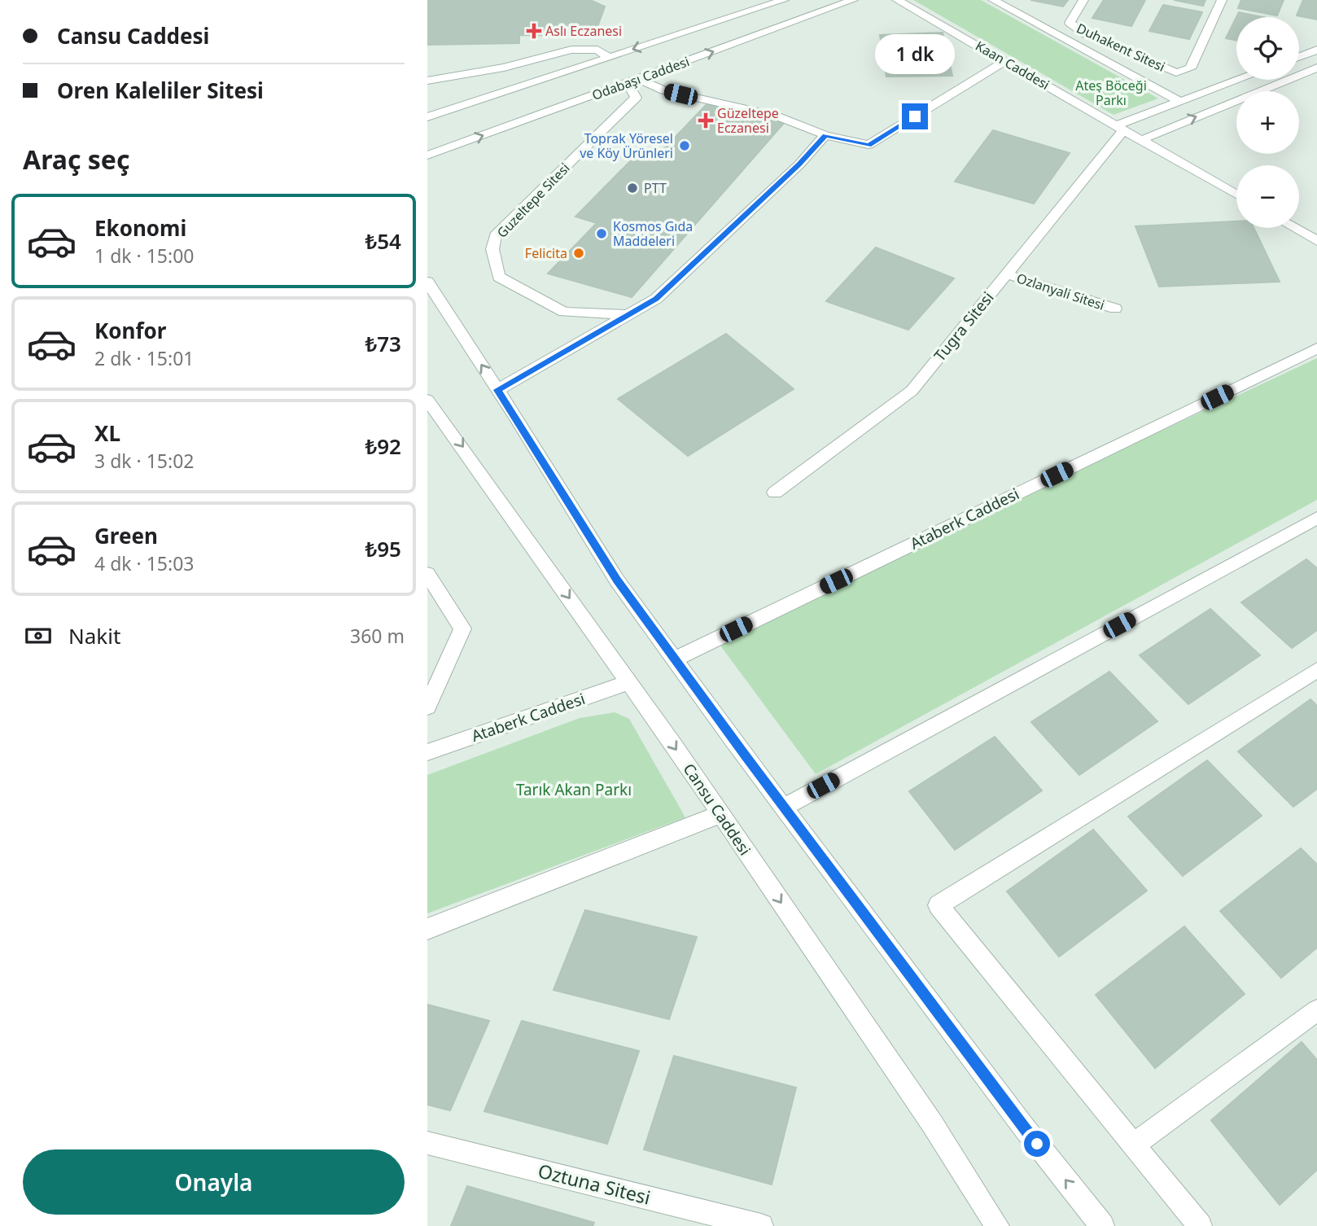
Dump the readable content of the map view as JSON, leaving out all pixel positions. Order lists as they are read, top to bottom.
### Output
{
  "streets": {
    "street": [
      "Duhakent Sitesi",
      "Kaan Caddesi",
      "Odabaşı Caddesi",
      "Guzeltepe Sitesi",
      "Ozlanyali Sitesi",
      "Tugra Sitesi",
      "Ataberk Caddesi",
      "Cansu Caddesi",
      "Oztuna Sitesi"
    ]
  },
  "crossings": [
    ["Kaan Caddesi", "Tugra Sitesi"],
    ["Odabaşı Caddesi", "Guzeltepe Sitesi"],
    ["Ozlanyali Sitesi", "Tugra Sitesi"],
    ["Ataberk Caddesi", "Cansu Caddesi"]
  ],
  "parks": ["Ateş Böceği Parkı", "Tarık Akan Parkı"],
  "places": {
    "health": ["Aslı Eczanesi", "Güzeltepe Eczanesi"],
    "other": [
      "Toprak Yöresel ve Köy Ürünleri",
      "PTT",
      "Kosmos Gıda Maddeleri",
      "Felicita"
    ]
  },
  "page": {
    "banner": ["Cansu Caddesi", "Oren Kaleliler Sitesi"],
    "map_buttons": ["+", "−"],
    "bubble": "1 dk",
    "heading": "Araç seç",
    "list": [
      {
        "name": "Ekonomi",
        "note": "1 dk · 15:00",
        "value": "₺54"
      },
      {
        "name": "Konfor",
        "note": "2 dk · 15:01",
        "value": "₺73"
      },
      {
        "name": "XL",
        "note": "3 dk · 15:02",
        "value": "₺92"
      },
      {
        "name": "Green",
        "note": "4 dk · 15:03",
        "value": "₺95"
      }
    ],
    "pay": ["Nakit", "360 m"],
    "buttons": "Onayla"
  }
}
